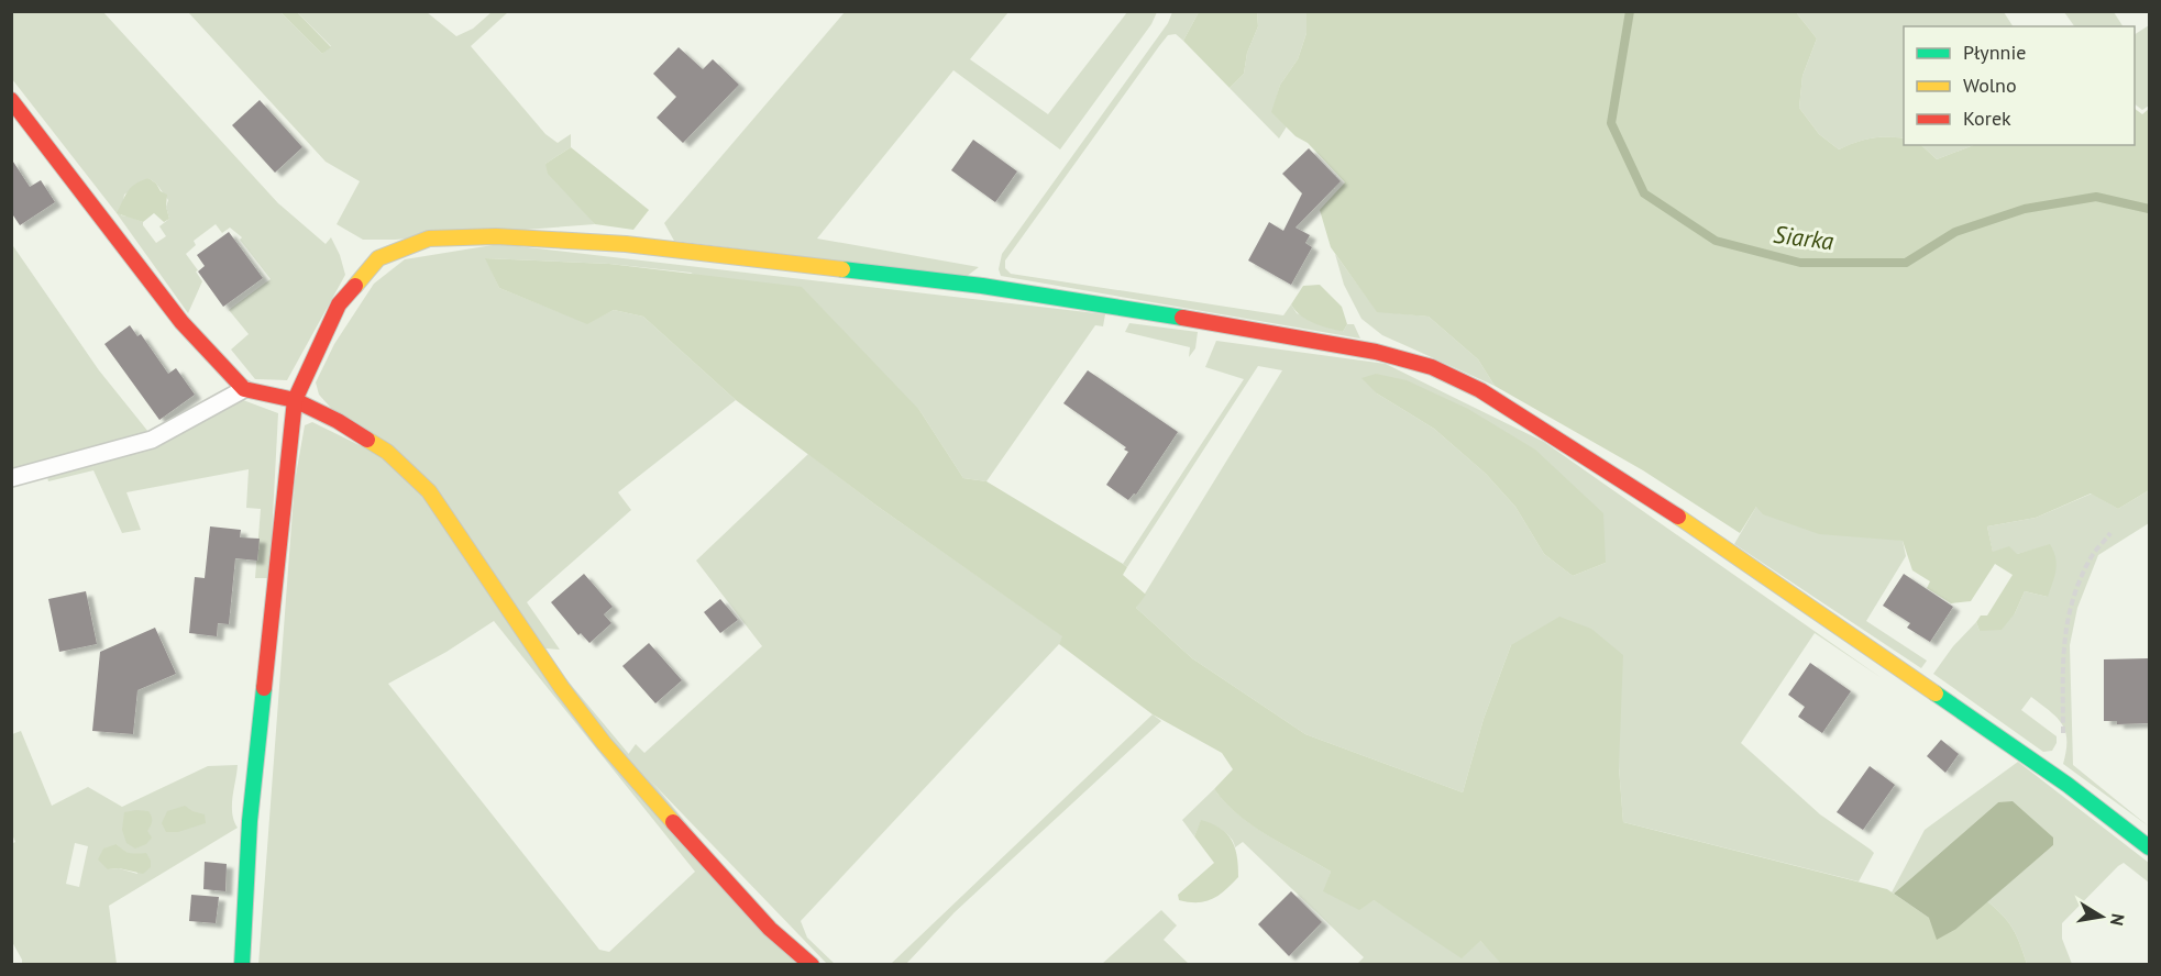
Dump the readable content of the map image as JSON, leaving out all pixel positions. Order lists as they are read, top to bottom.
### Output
{
  "water": ["Siarka"],
  "legend": ["Płynnie", "Wolno", "Korek"],
  "north": "right"
}
